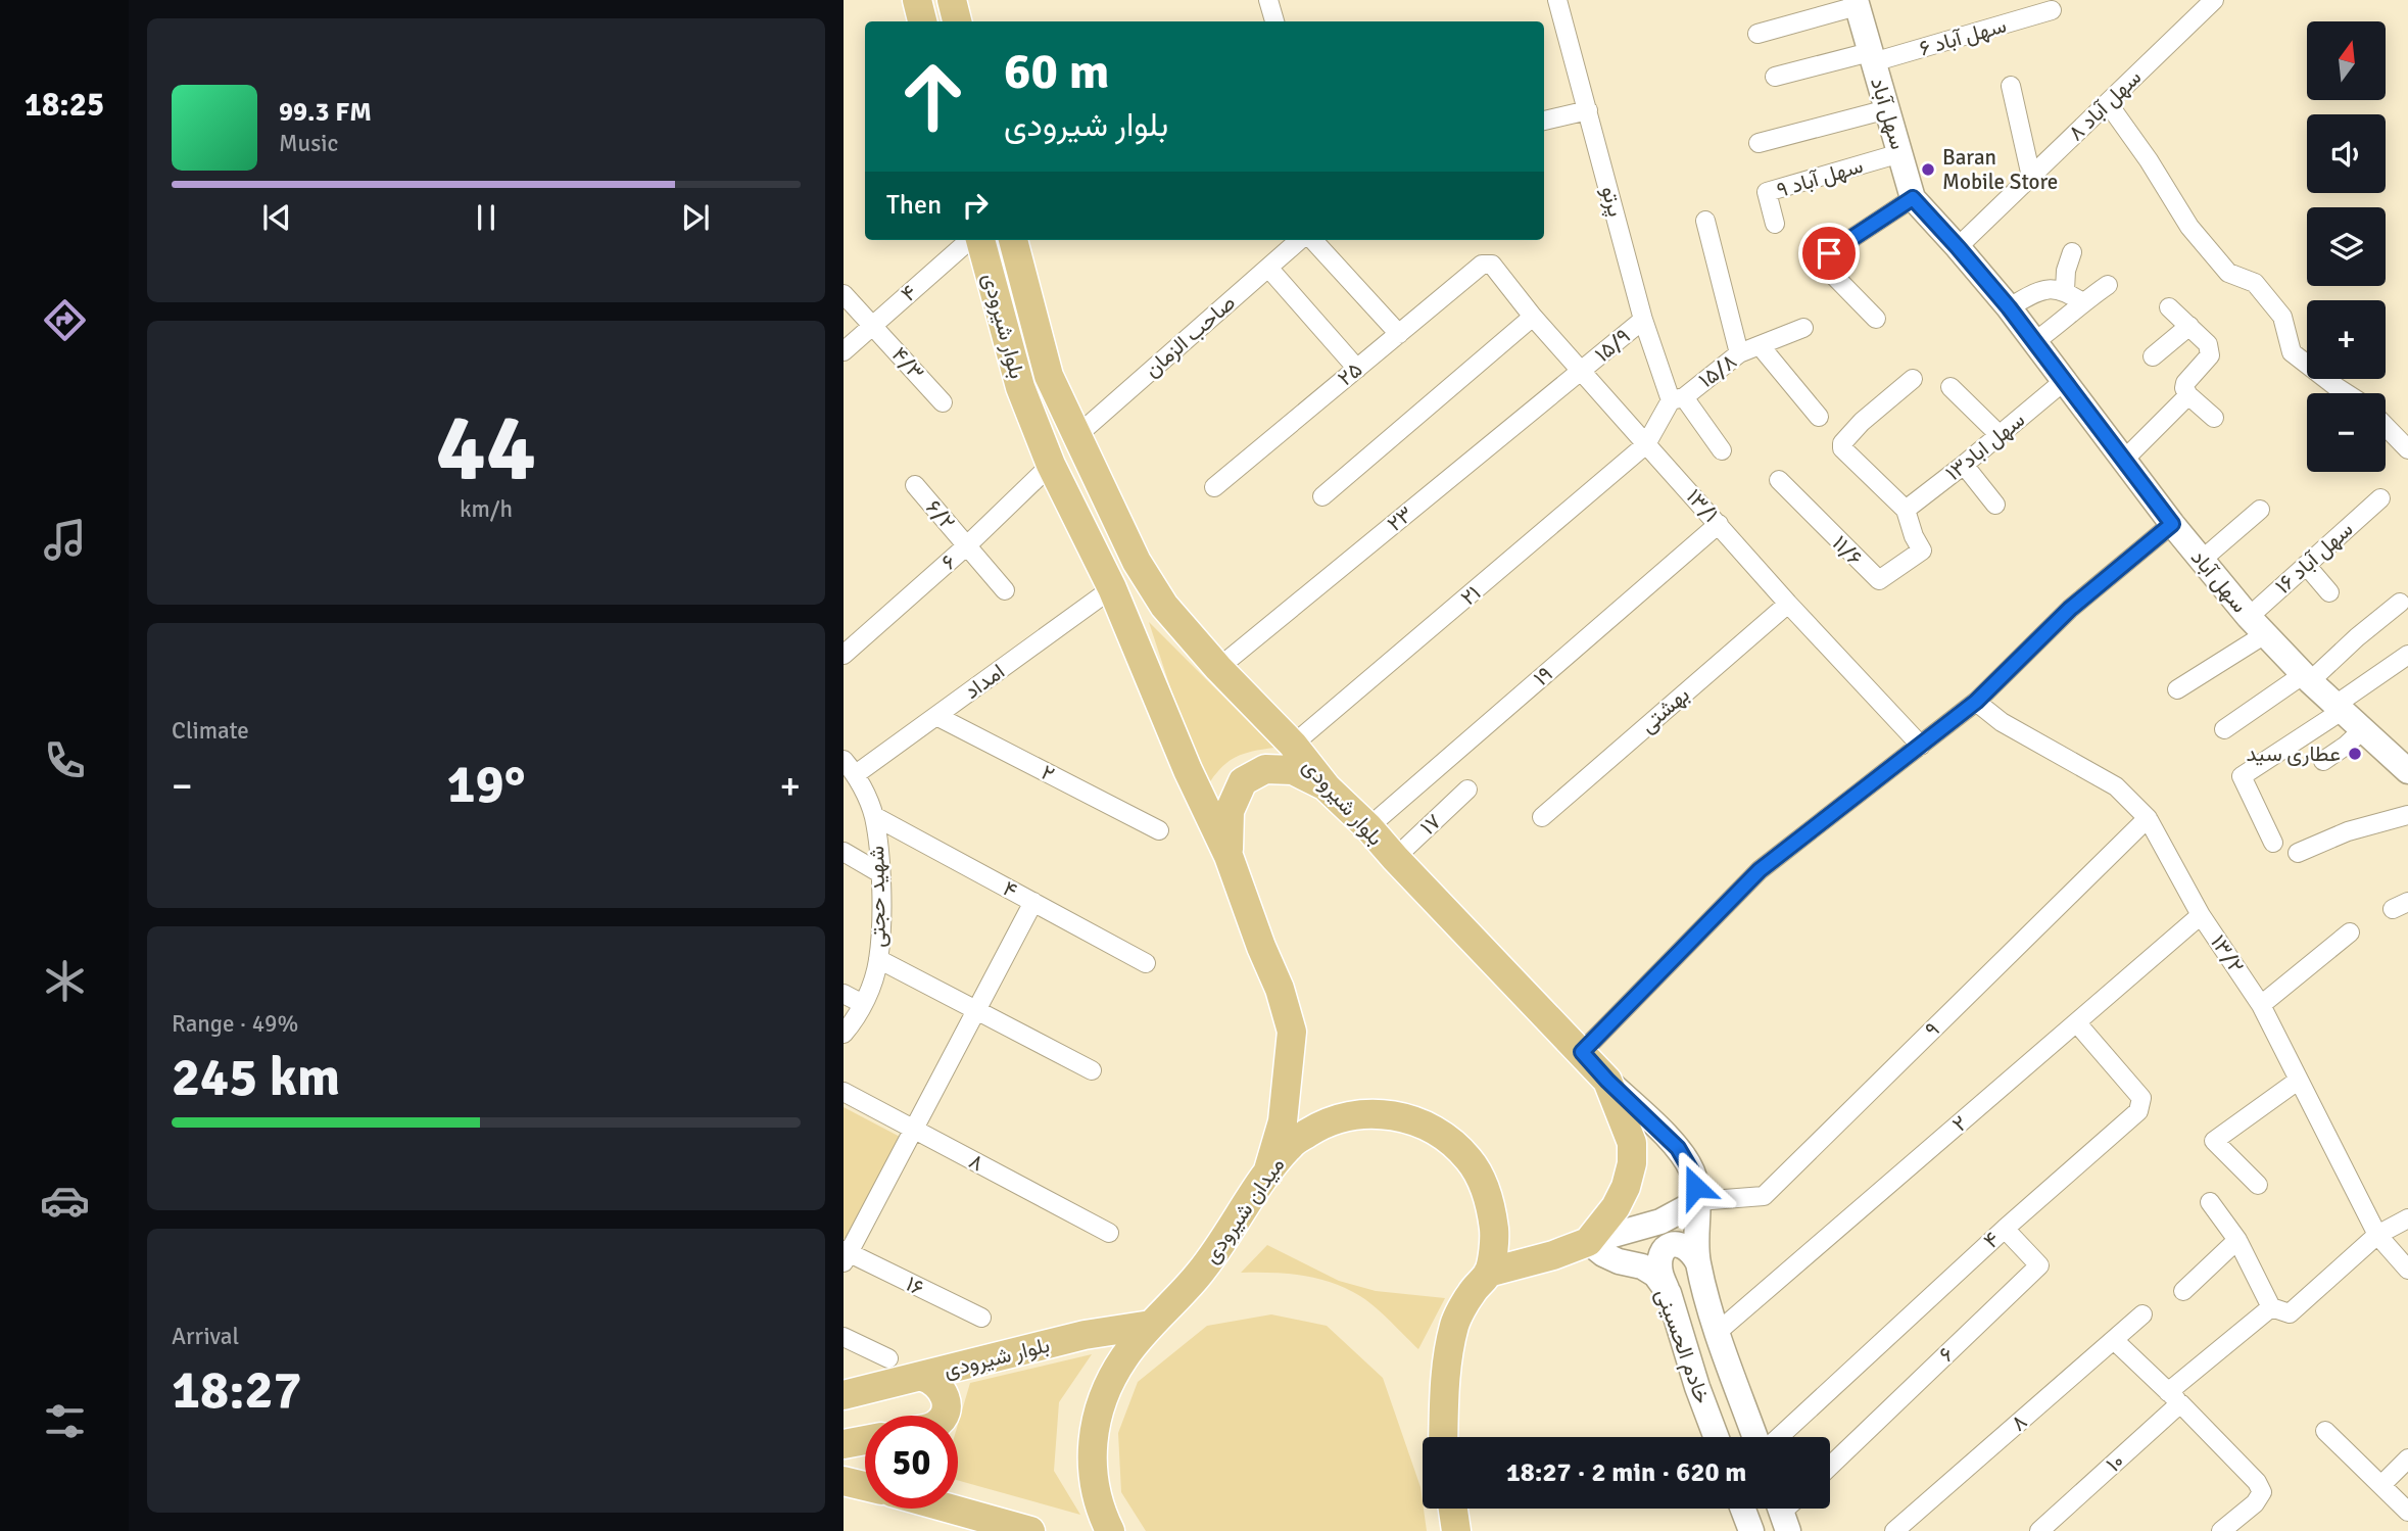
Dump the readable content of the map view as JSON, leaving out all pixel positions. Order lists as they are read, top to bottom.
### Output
{
  "streets": {
    "main road": [
      "سهل آباد",
      "بلوار شیرودی",
      "میدان شیرودی",
      "خادم الحسینی"
    ],
    "street": [
      "سهل آباد ۶",
      "سهل آباد ۸",
      "سهل آباد ۹",
      "پرتو",
      "۴",
      "صاحب الزمان",
      "۱۵/۹",
      "۴/۳",
      "۱۵/۸",
      "۲۵",
      "سهل اباد۱۳",
      "۱۳/۱",
      "۶/۲",
      "۲۳",
      "۱۱/۶",
      "سهل آباد ۱۶",
      "۶",
      "۲۱",
      "۱۹",
      "امداد",
      "بهشتی",
      "۲",
      "۱۷",
      "شهید حجتی",
      "۱۳/۲",
      "۹",
      "۸",
      "۱۶",
      "۱۰"
    ]
  },
  "crossings": [
    ["سهل آباد ۶", "سهل آباد"],
    ["سهل آباد ۸", "سهل آباد"],
    ["سهل آباد", "سهل آباد ۹"],
    ["سهل آباد", "سهل اباد۱۳"],
    ["سهل آباد", "سهل آباد ۱۶"],
    ["پرتو", "۱۵/۹"],
    ["پرتو", "۱۵/۸"],
    ["۴", "۴/۳"],
    ["۴", "۶"],
    ["۴", "۲"],
    ["۴", "شهید حجتی"],
    ["بلوار شیرودی", "صاحب الزمان"],
    ["بلوار شیرودی", "۲۳"],
    ["بلوار شیرودی", "۶"],
    ["بلوار شیرودی", "۲۱"],
    ["بلوار شیرودی", "۱۹"],
    ["بلوار شیرودی", "امداد"],
    ["بلوار شیرودی", "۱۷"],
    ["بلوار شیرودی", "میدان شیرودی"],
    ["بلوار شیرودی", "خادم الحسینی"],
    ["۱۵/۹", "۱۳/۱"],
    ["۱۵/۹", "۲۳"],
    ["۲۵", "۱۳/۱"],
    ["سهل اباد۱۳", "۱۱/۶"],
    ["۱۳/۱", "۲۳"],
    ["۱۳/۱", "۲۱"],
    ["۱۳/۱", "۱۹"],
    ["۱۳/۱", "بهشتی"],
    ["۶/۲", "۶"],
    ["امداد", "۲"],
    ["امداد", "شهید حجتی"],
    ["۲", "۱۳/۲"],
    ["۲", "خادم الحسینی"],
    ["۱۳/۲", "۹"],
    ["۹", "خادم الحسینی"]
  ],
  "places": ["Baran Mobile Store", "عطاری سید"],
  "north": "top",
  "page": {
    "tabs": "18:25",
    "map_buttons": ["+", "−"],
    "turn": ["60 m", "بلوار شیرودی"],
    "song": ["99.3 FM", "Music"],
    "then": "Then",
    "tile": [
      ["44", "km/h"],
      "Climate",
      ["Range · 49%", "245 km"],
      ["Arrival", "18:27"]
    ],
    "heat": ["−", "19°", "+"],
    "limit": "50",
    "trip": "18:27 · 2 min · 620 m"
  }
}
